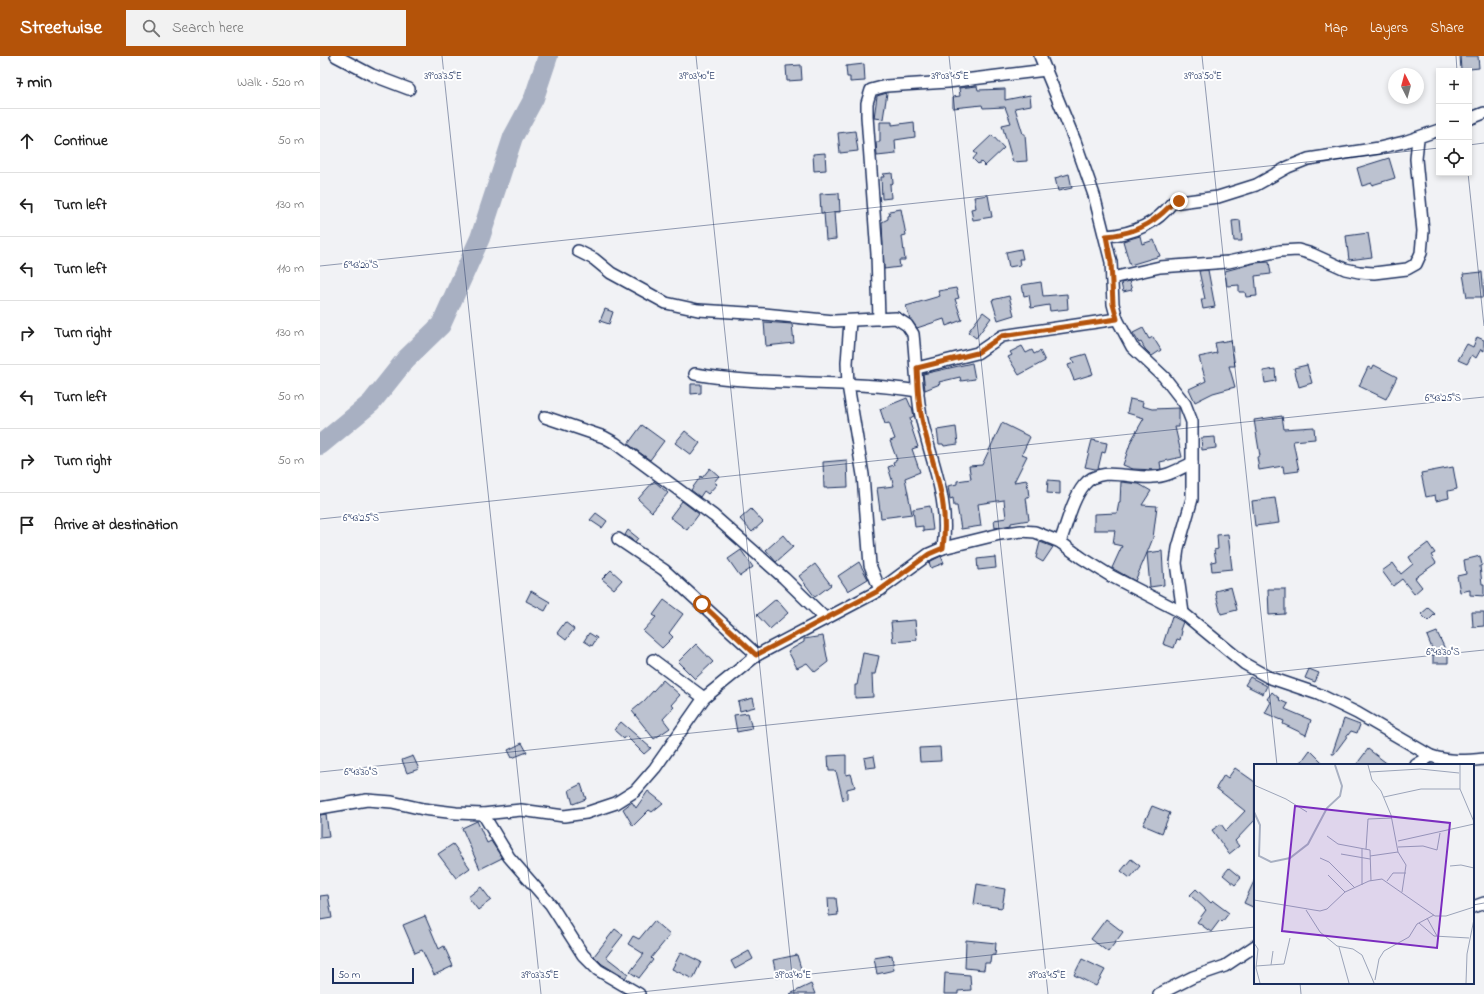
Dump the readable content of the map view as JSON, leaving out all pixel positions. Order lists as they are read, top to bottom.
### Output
{
  "scale_bar": "50 m",
  "north": "top",
  "page": {
    "header": "Streetwise",
    "search": "Search here",
    "nav": ["Map", "Layers", "Share"],
    "heading": ["7 min", "Walk · 520 m"],
    "map_buttons": ["+", "−"],
    "list": [
      ["Continue", "50 m"],
      ["Turn left", "130 m"],
      ["Turn left", "110 m"],
      ["Turn right", "130 m"],
      ["Turn left", "50 m"],
      ["Turn right", "50 m"],
      "Arrive at destination"
    ],
    "scale": "50 m"
  },
  "coordinates": [
    "39°03'35\"E",
    "39°03'40\"E",
    "39°03'45\"E",
    "39°03'50\"E",
    "6°43'20\"S",
    "6°43'25\"S",
    "6°43'30\"S"
  ]
}
